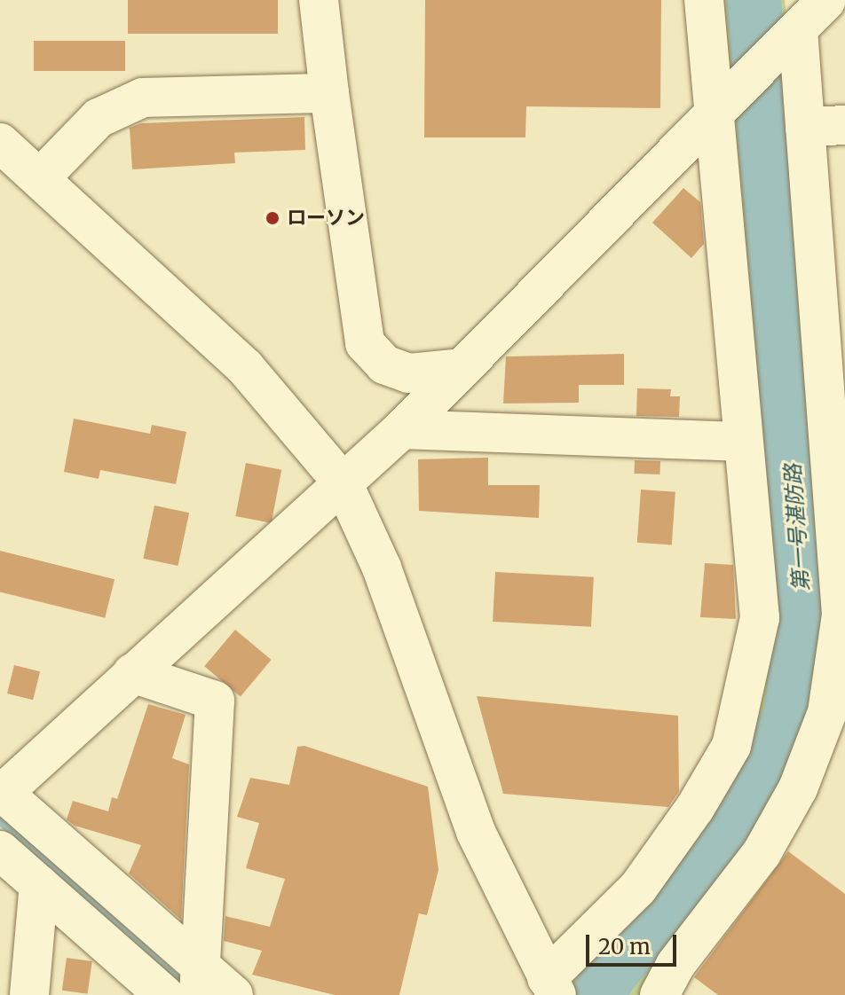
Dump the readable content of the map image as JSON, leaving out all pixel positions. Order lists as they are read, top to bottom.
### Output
{
  "water": ["第一号湛防路"],
  "places": ["ローソン"],
  "scale_bar": "20 m"
}
